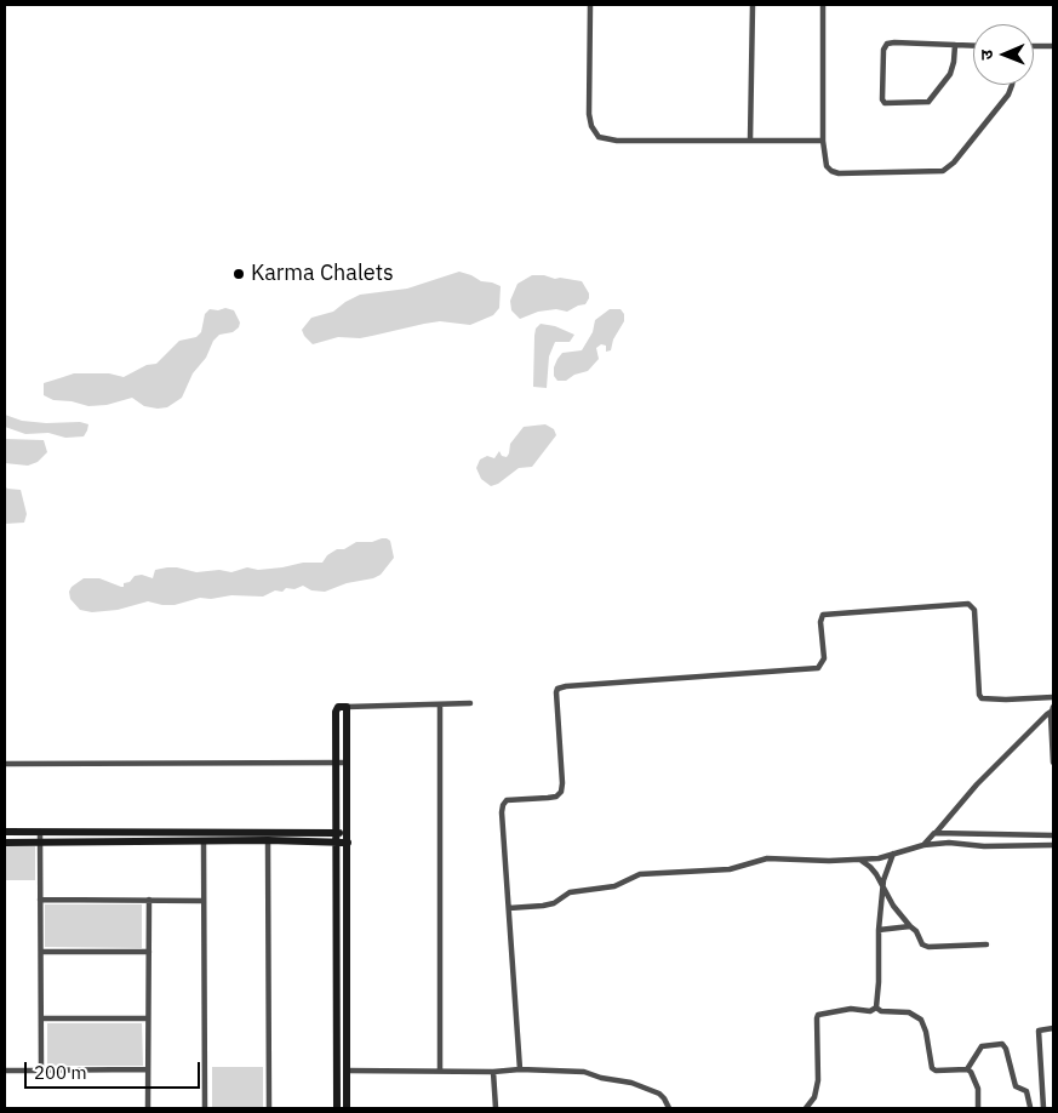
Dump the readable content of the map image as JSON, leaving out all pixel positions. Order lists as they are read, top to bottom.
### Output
{
  "places": ["Karma Chalets"],
  "scale_bar": "200 m",
  "north": "left"
}
